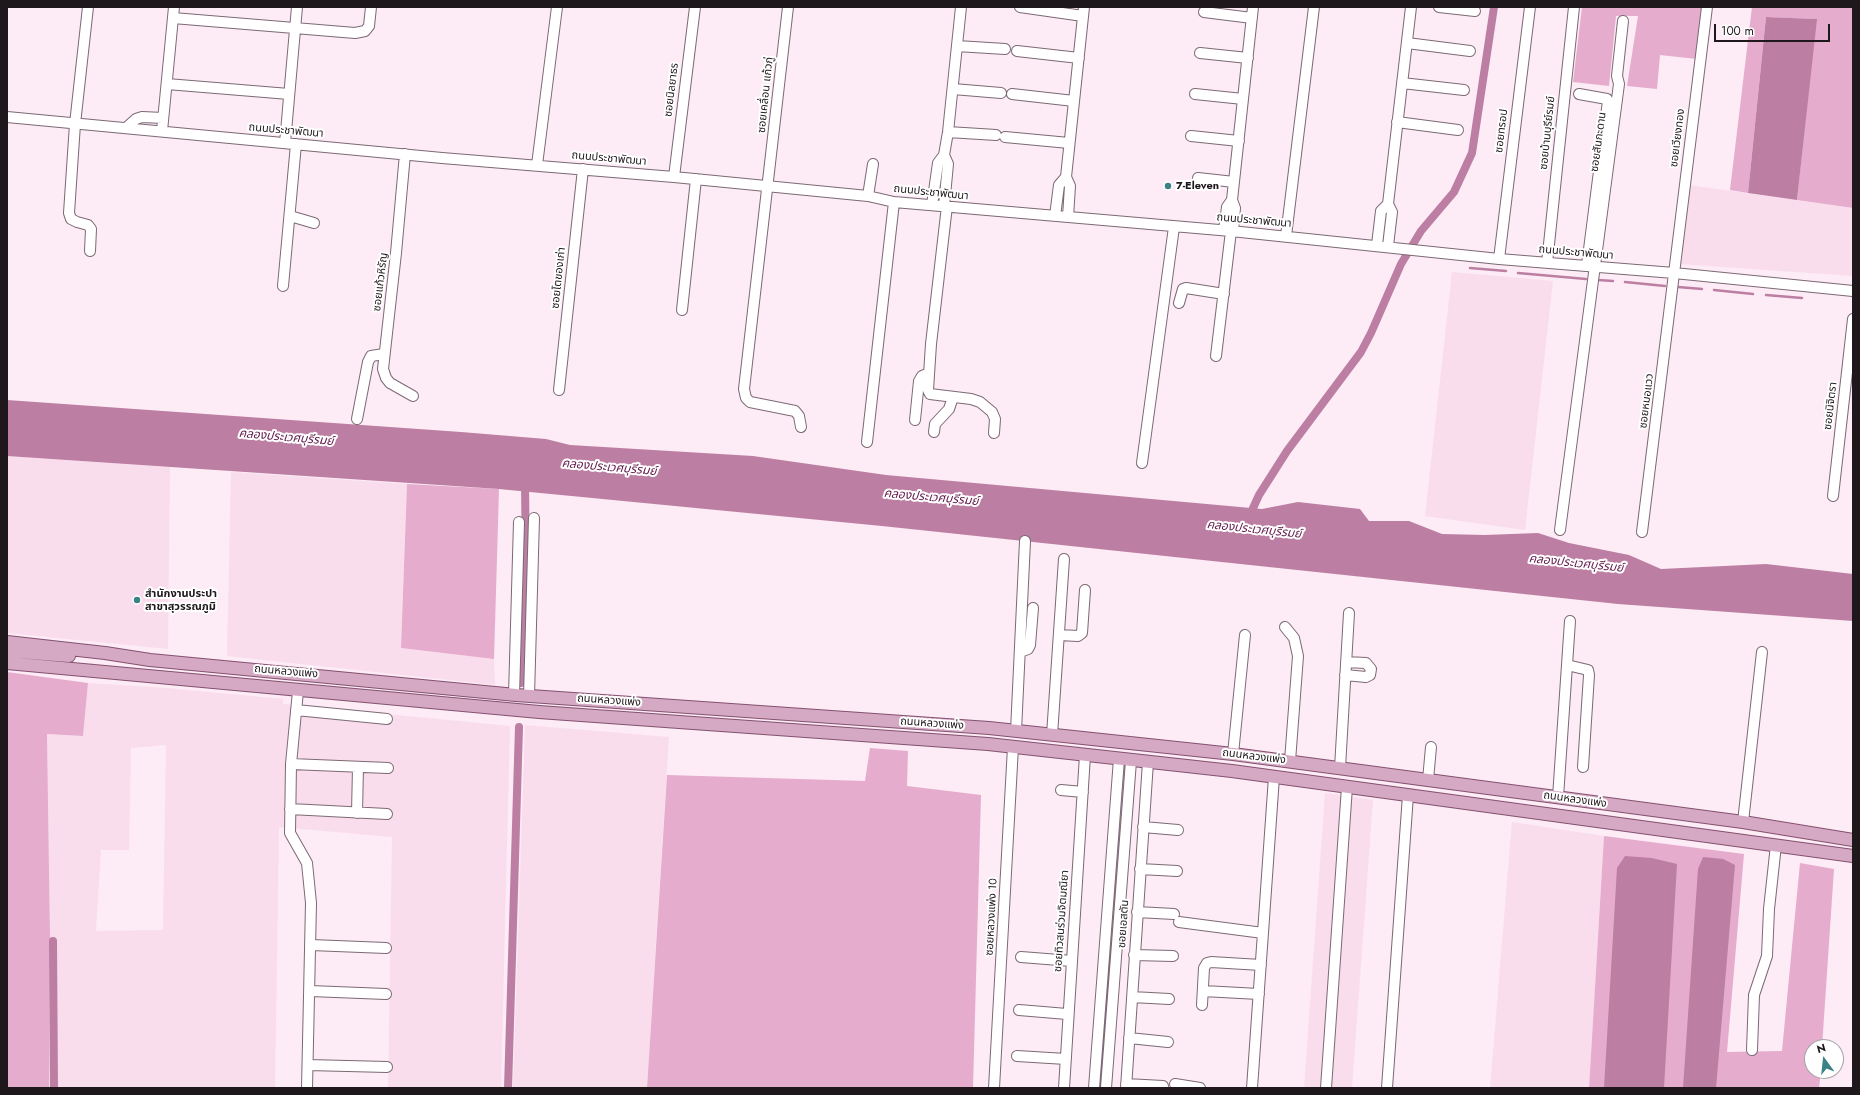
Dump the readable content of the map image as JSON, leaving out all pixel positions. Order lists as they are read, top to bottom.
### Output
{
  "streets": {
    "main road": ["ถนนหลวงแพ่ง"],
    "street": [
      "ซอยนิลยาธร",
      "ซอยเคลื่อน แก้วภู่",
      "ถนนประชาพัฒนา",
      "ซอยทรอป",
      "ซอยบ้านบุรีย์รมย์",
      "ซอยเวียงทอง",
      "ซอยสันกะดาน",
      "ซอยโตของเก่า",
      "ซอยแก้วหิรัญ",
      "ซอยหมอแวว",
      "ซอยนิจิตรา",
      "ซอยหลวงแพ่ง 10",
      "ซอยทิวสนร่วมจิตมณียา",
      "ซอยเอสตัน"
    ]
  },
  "crossings": [
    ["ซอยนิลยาธร", "ถนนประชาพัฒนา"],
    ["ซอยเคลื่อน แก้วภู่", "ถนนประชาพัฒนา"],
    ["ถนนประชาพัฒนา", "ซอยทรอป"],
    ["ถนนประชาพัฒนา", "ซอยบ้านบุรีย์รมย์"],
    ["ถนนประชาพัฒนา", "ซอยเวียงทอง"],
    ["ถนนประชาพัฒนา", "ซอยสันกะดาน"],
    ["ถนนประชาพัฒนา", "ซอยโตของเก่า"],
    ["ถนนประชาพัฒนา", "ซอยแก้วหิรัญ"],
    ["ถนนประชาพัฒนา", "ซอยหมอแวว"],
    ["ซอยเวียงทอง", "ซอยหมอแวว"],
    ["ถนนหลวงแพ่ง", "ซอยหลวงแพ่ง 10"],
    ["ถนนหลวงแพ่ง", "ซอยทิวสนร่วมจิตมณียา"],
    ["ถนนหลวงแพ่ง", "ซอยเอสตัน"]
  ],
  "water": ["คลองประเวศบุรีรมย์"],
  "places": ["7-Eleven", "สำนักงานประปา สาขาสุวรรณภูมิ"],
  "scale_bar": "100 m",
  "north": "top"
}
